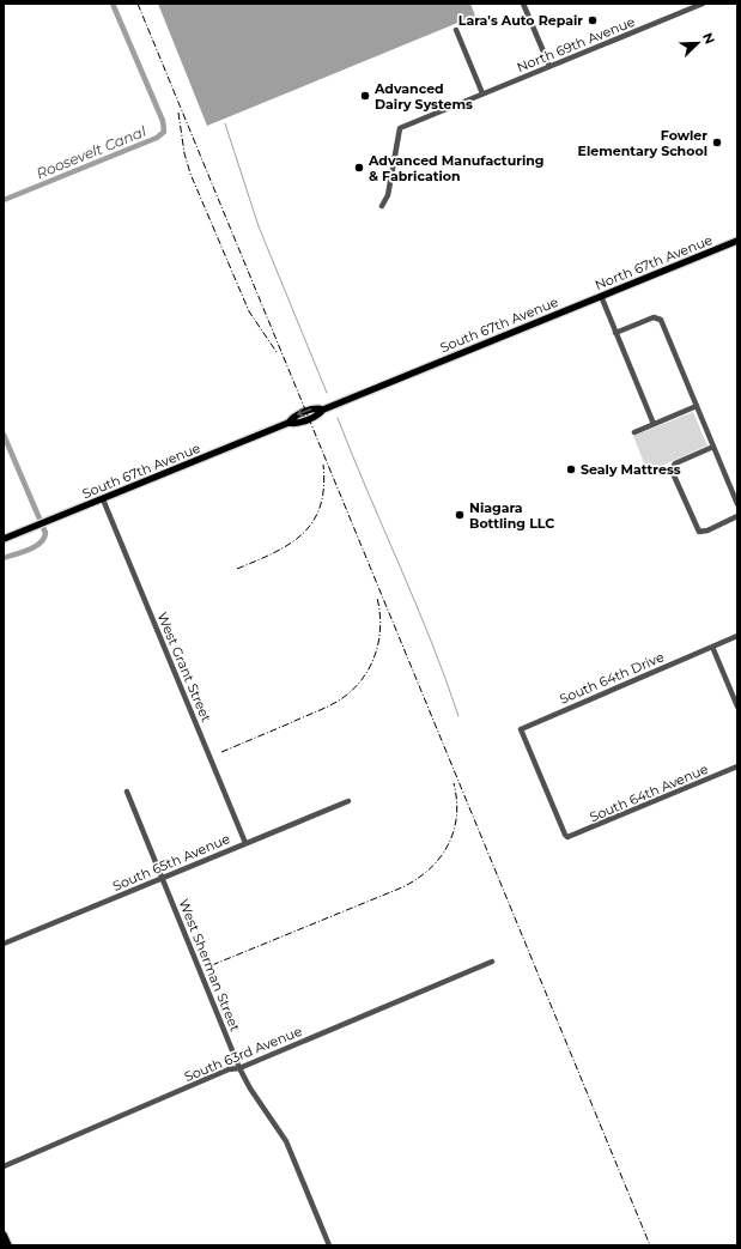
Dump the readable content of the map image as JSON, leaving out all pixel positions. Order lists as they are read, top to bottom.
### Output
{
  "streets": {
    "main road": ["North 67th Avenue", "South 67th Avenue"],
    "street": [
      "North 69th Avenue",
      "West Grant Street",
      "South 64th Drive",
      "South 64th Avenue",
      "South 65th Avenue",
      "West Sherman Street",
      "South 63rd Avenue"
    ]
  },
  "crossings": [
    ["North 67th Avenue", "South 67th Avenue"],
    ["South 67th Avenue", "West Grant Street"],
    ["West Grant Street", "South 65th Avenue"],
    ["South 64th Drive", "South 64th Avenue"],
    ["South 65th Avenue", "West Sherman Street"],
    ["West Sherman Street", "South 63rd Avenue"]
  ],
  "water": ["Roosevelt Canal"],
  "places": [
    "Lara's Auto Repair",
    "Advanced Dairy Systems",
    "Fowler Elementary School",
    "Advanced Manufacturing & Fabrication",
    "Sealy Mattress",
    "Niagara Bottling LLC"
  ],
  "north": "top right"
}
